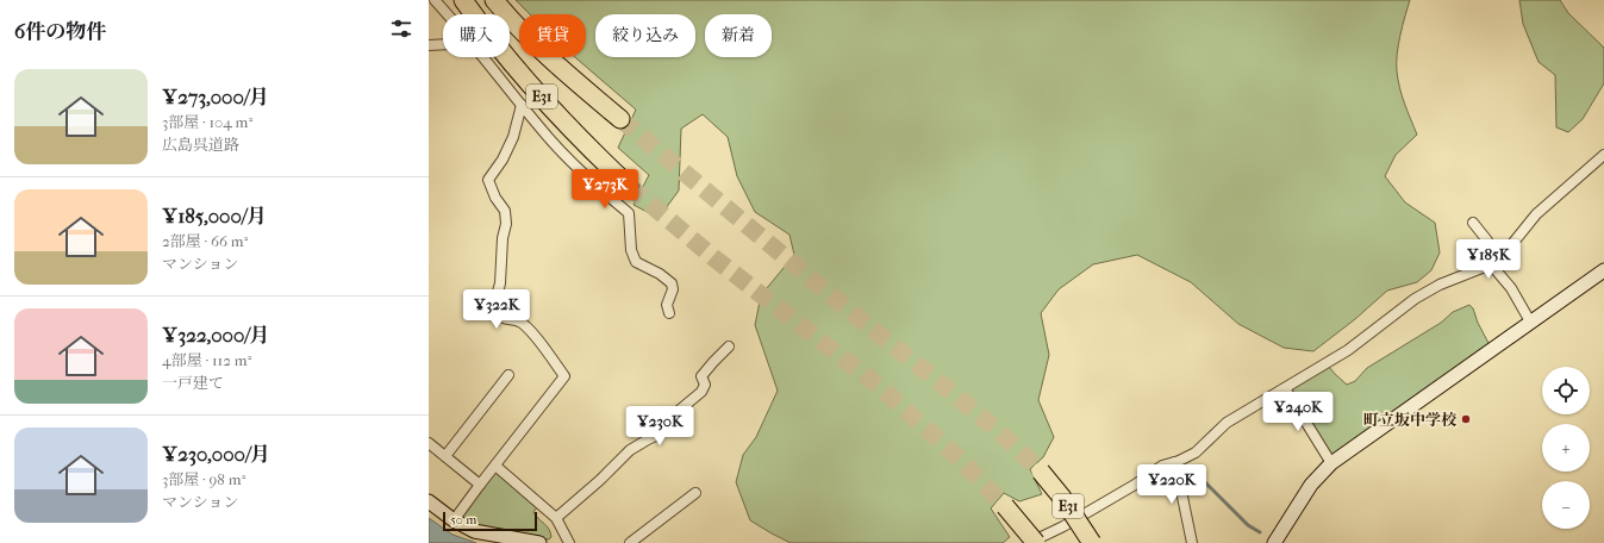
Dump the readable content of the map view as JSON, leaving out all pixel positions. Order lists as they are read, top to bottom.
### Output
{
  "streets": {
    "highway": ["E31"]
  },
  "places": ["町立坂中学校"],
  "scale_bar": "50 m",
  "page": {
    "heading": "6件の物件",
    "chip": [
      "購入",
      "賃貸",
      "絞り込み",
      "新着"
    ],
    "list": [
      {
        "name": "¥273,000/月",
        "note": "3部屋 · 104 m² · 広島呉道路"
      },
      {
        "name": "¥185,000/月",
        "note": "2部屋 · 66 m² · マンション"
      },
      {
        "name": "¥322,000/月",
        "note": "4部屋 · 112 m² · 一戸建て"
      },
      {
        "name": "¥230,000/月",
        "note": "3部屋 · 98 m² · マンション"
      }
    ],
    "price": [
      "¥273K",
      "¥185K",
      "¥322K",
      "¥240K",
      "¥230K",
      "¥220K"
    ],
    "map_buttons": ["+", "−"],
    "scale": "50 m"
  }
}
